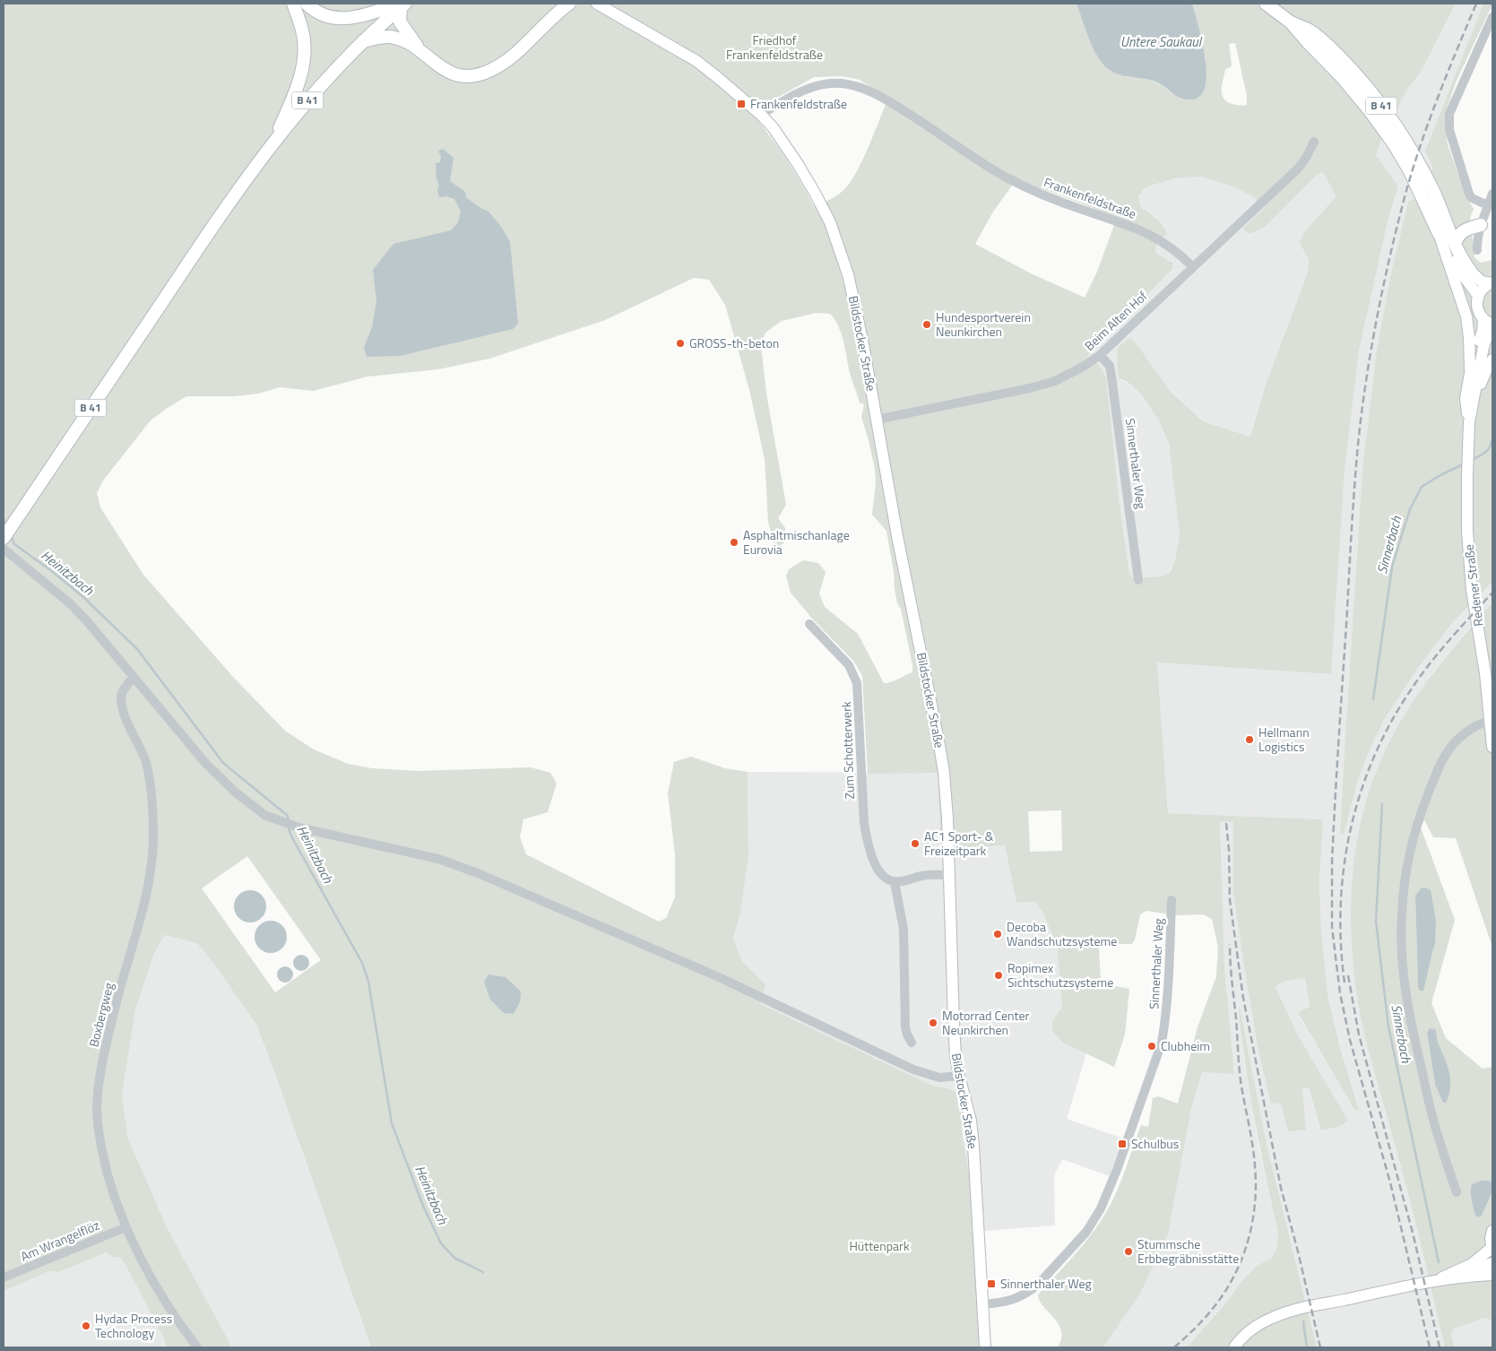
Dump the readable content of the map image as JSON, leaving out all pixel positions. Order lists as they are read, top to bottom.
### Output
{
  "streets": {
    "highway": ["B 41"],
    "main road": ["Bildstocker Straße", "Redener Straße"],
    "street": [
      "Frankenfeldstraße",
      "Beim Alten Hof",
      "Sinnerthaler Weg",
      "Zum Schotterwerk",
      "Boxbergweg",
      "Am Wrangelflöz"
    ]
  },
  "crossings": [
    ["B 41", "Redener Straße"],
    ["Frankenfeldstraße", "Beim Alten Hof"],
    ["Frankenfeldstraße", "Bildstocker Straße"],
    ["Beim Alten Hof", "Bildstocker Straße"],
    ["Beim Alten Hof", "Sinnerthaler Weg"],
    ["Bildstocker Straße", "Sinnerthaler Weg"],
    ["Boxbergweg", "Am Wrangelflöz"]
  ],
  "water": ["Untere Saukaul", "Sinnerbach", "Heinitzbach"],
  "parks": ["Friedhof Frankenfeldstraße", "Hüttenpark"],
  "places": {
    "transit": ["Frankenfeldstraße", "Schulbus", "Sinnerthaler Weg"],
    "other": [
      "Hundesportverein Neunkirchen",
      "GROSS-th-beton",
      "Asphaltmischanlage Eurovia",
      "Hellmann Logistics",
      "AC1 Sport- & Freizeitpark",
      "Decoba Wandschutzsysteme",
      "Ropimex Sichtschutzsysteme",
      "Motorrad Center Neunkirchen",
      "Clubheim",
      "Stummsche Erbbegräbnisstätte",
      "Hydac Process Technology"
    ]
  }
}
